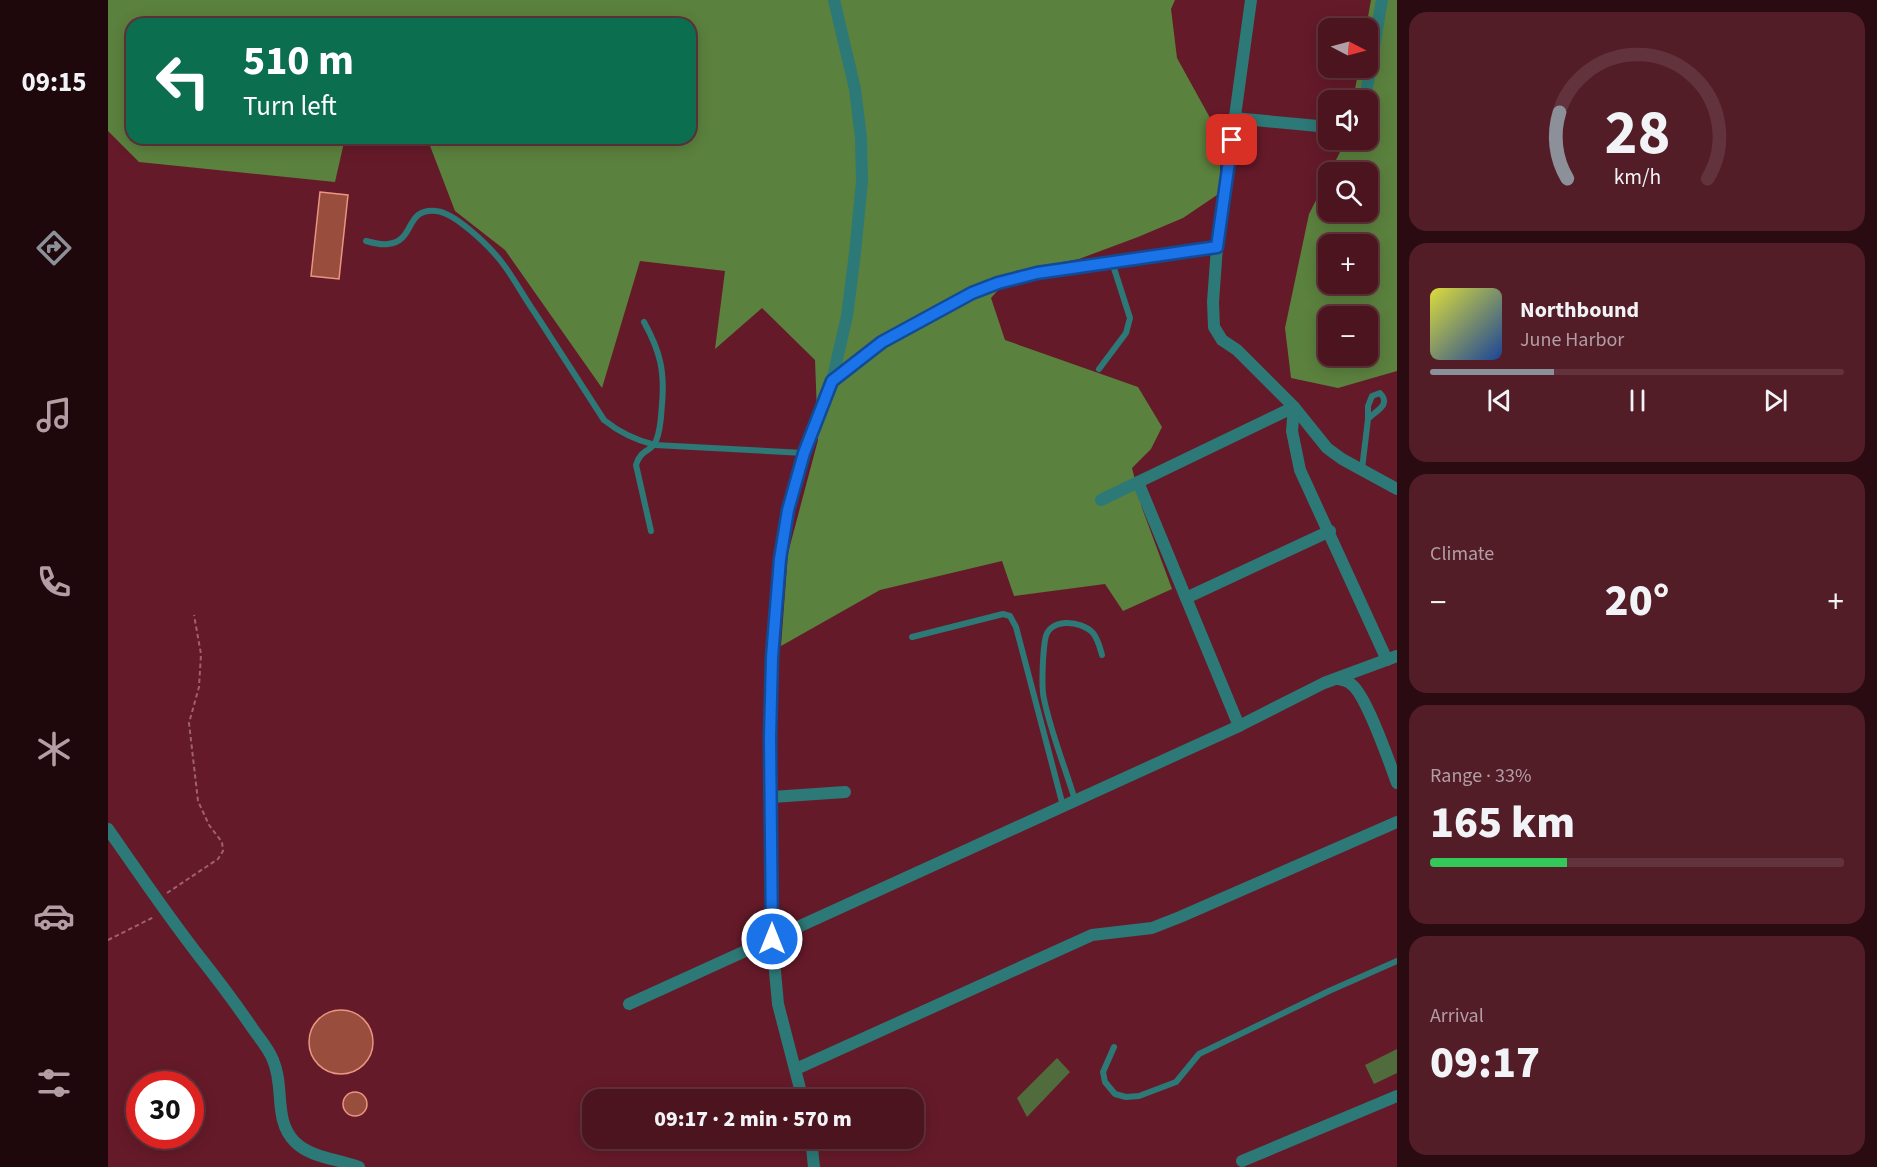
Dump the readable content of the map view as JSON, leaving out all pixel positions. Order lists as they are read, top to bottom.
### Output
{
  "north": "right",
  "page": {
    "tabs": "09:15",
    "map_buttons": ["+", "−"],
    "turn": ["510 m", "Turn left"],
    "song": ["Northbound", "June Harbor"],
    "tile": [
      "Climate",
      ["Range · 33%", "165 km"],
      ["Arrival", "09:17"]
    ],
    "heat": ["−", "20°", "+"],
    "limit": "30",
    "trip": "09:17 · 2 min · 570 m",
    "gauge": ["28", "km/h"]
  }
}
